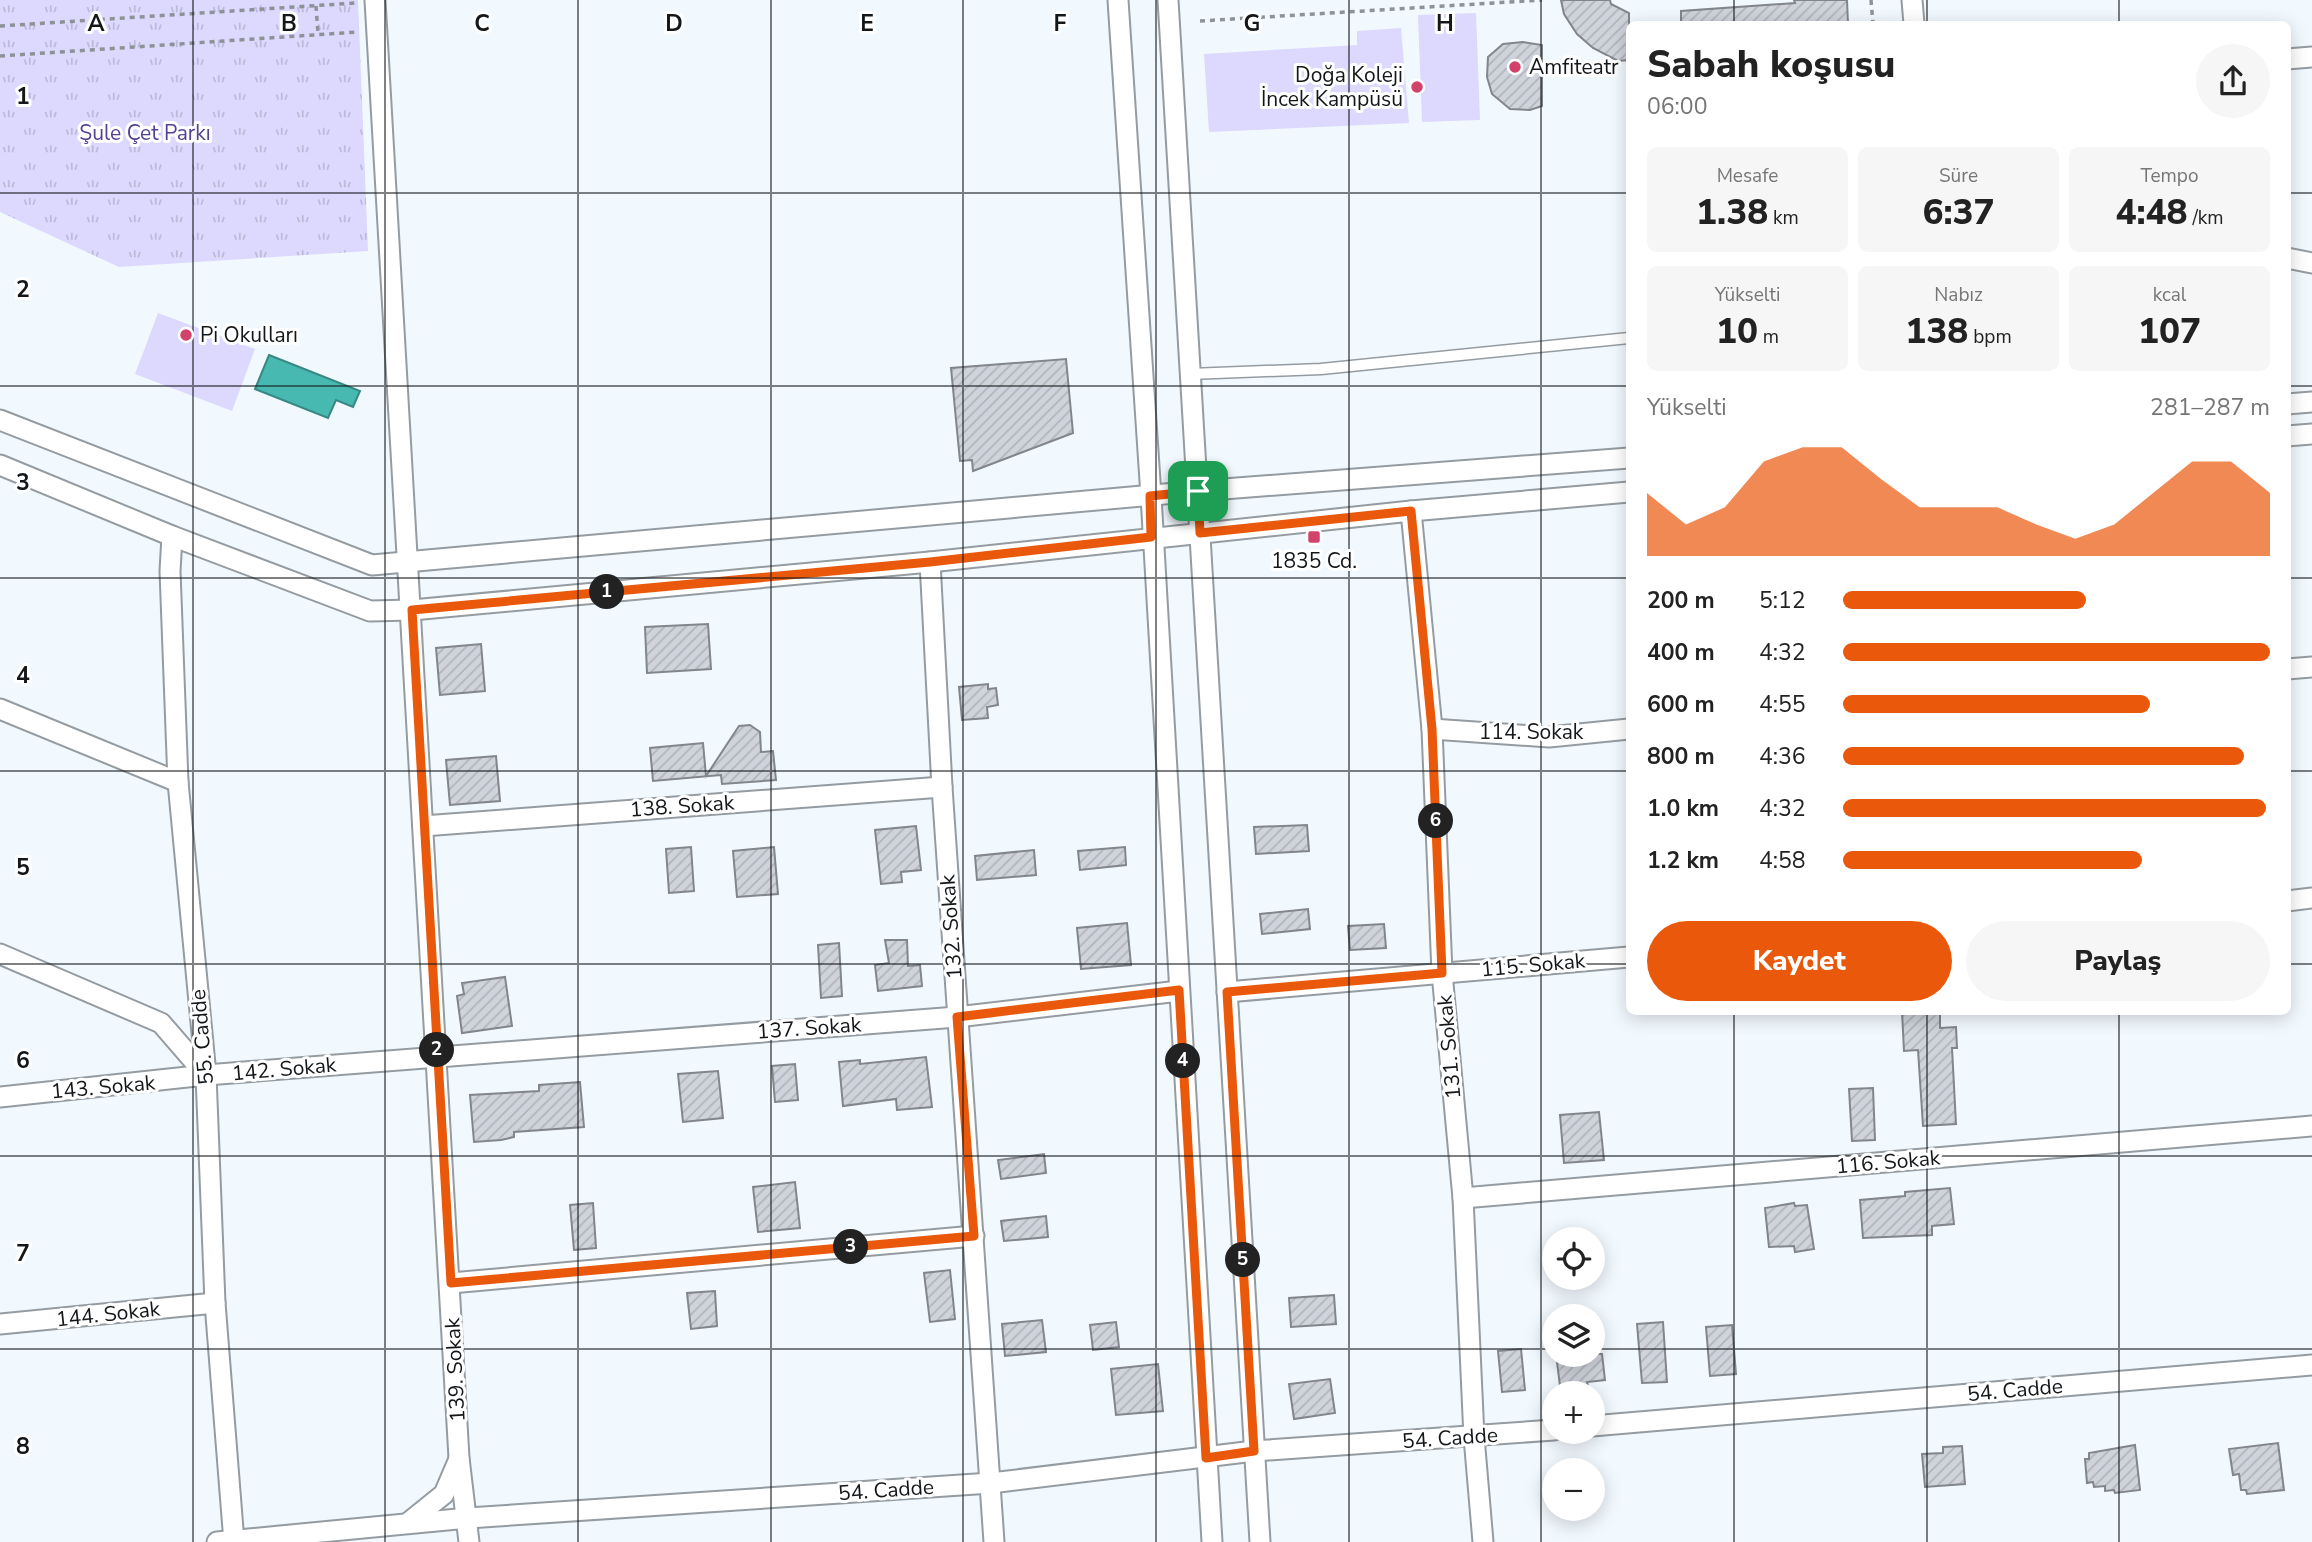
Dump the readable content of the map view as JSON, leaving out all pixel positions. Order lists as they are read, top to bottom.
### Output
{
  "streets": {
    "street": [
      "114. Sokak",
      "138. Sokak",
      "132. Sokak",
      "115. Sokak",
      "137. Sokak",
      "55. Cadde",
      "131. Sokak",
      "142. Sokak",
      "143. Sokak",
      "116. Sokak",
      "144. Sokak",
      "139. Sokak",
      "54. Cadde"
    ]
  },
  "crossings": [
    ["114. Sokak", "131. Sokak"],
    ["138. Sokak", "132. Sokak"],
    ["138. Sokak", "139. Sokak"],
    ["132. Sokak", "137. Sokak"],
    ["132. Sokak", "54. Cadde"],
    ["115. Sokak", "131. Sokak"],
    ["137. Sokak", "142. Sokak"],
    ["137. Sokak", "139. Sokak"],
    ["55. Cadde", "142. Sokak"],
    ["55. Cadde", "143. Sokak"],
    ["55. Cadde", "144. Sokak"],
    ["55. Cadde", "54. Cadde"],
    ["131. Sokak", "116. Sokak"],
    ["131. Sokak", "54. Cadde"],
    ["142. Sokak", "143. Sokak"],
    ["142. Sokak", "139. Sokak"],
    ["139. Sokak", "54. Cadde"]
  ],
  "parks": ["Şule Çet Parkı"],
  "places": {
    "other": ["Amfiteatr", "Doğa Koleji İncek Kampüsü", "Pi Okulları"],
    "transit": ["1835 Cd."]
  },
  "page": {
    "heading": ["Sabah koşusu", "06:00"],
    "stats": [
      ["Mesafe", "1.38 km"],
      ["Süre", "6:37"],
      ["Tempo", "4:48 /km"],
      ["Yükselti", "10 m"],
      ["Nabız", "138 bpm"],
      ["kcal", "107"]
    ],
    "chart": ["Yükselti", "281–287 m"],
    "pins": [
      "1",
      "6",
      "2",
      "4",
      "3",
      "5"
    ],
    "list": [
      {
        "name": "200 m",
        "note": "5:12"
      },
      {
        "name": "400 m",
        "note": "4:32"
      },
      {
        "name": "600 m",
        "note": "4:55"
      },
      {
        "name": "800 m",
        "note": "4:36"
      },
      {
        "name": "1.0 km",
        "note": "4:32"
      },
      {
        "name": "1.2 km",
        "note": "4:58"
      }
    ],
    "buttons": ["Kaydet", "Paylaş"],
    "map_buttons": ["+", "−"]
  },
  "grid": {
    "columns": [
      "A",
      "B",
      "C",
      "D",
      "E",
      "F",
      "G",
      "H"
    ],
    "rows": [
      "1",
      "2",
      "3",
      "4",
      "5",
      "6",
      "7",
      "8"
    ]
  }
}
